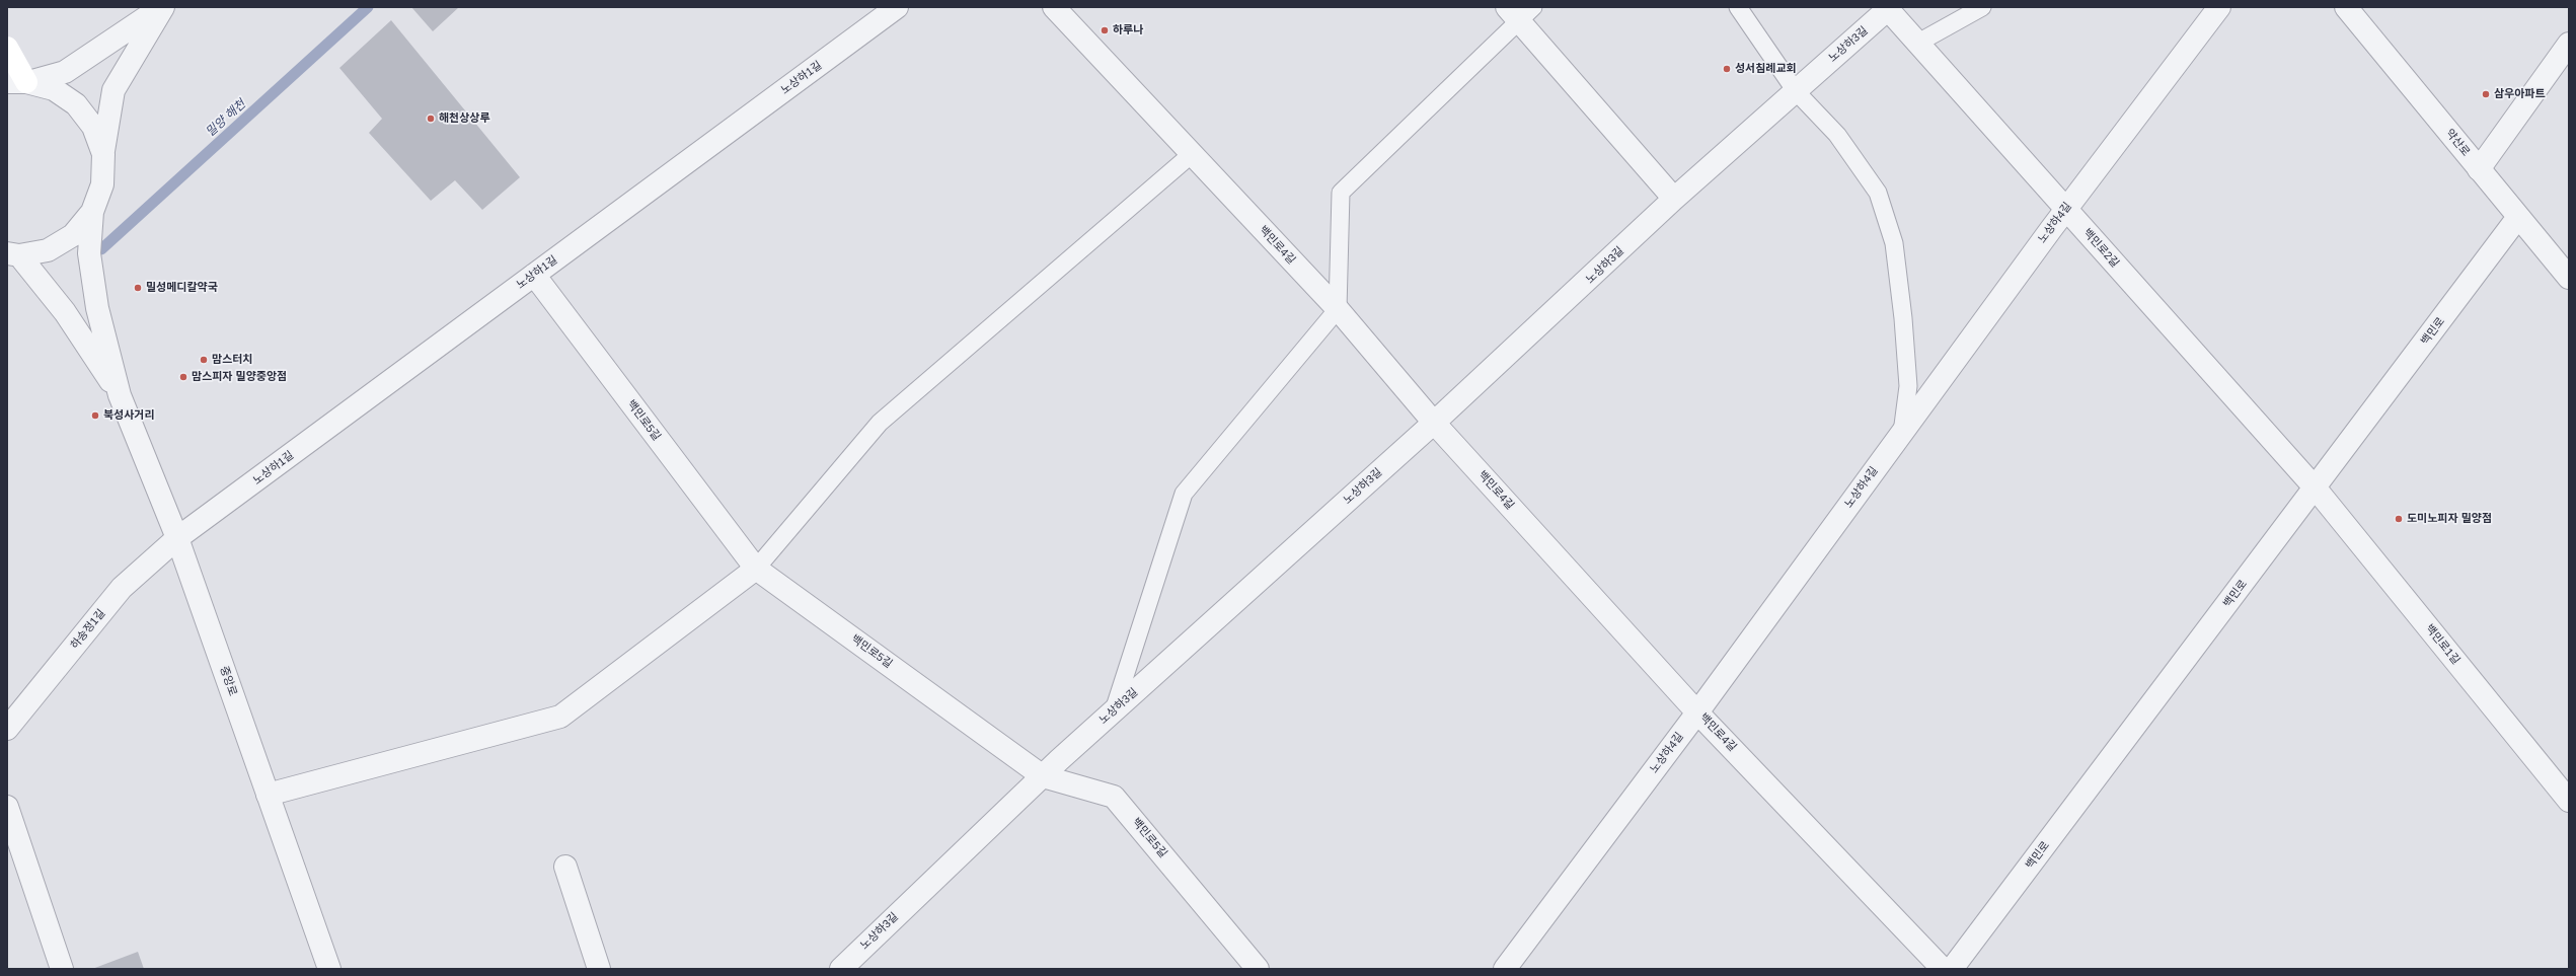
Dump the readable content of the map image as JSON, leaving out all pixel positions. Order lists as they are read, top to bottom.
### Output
{
  "streets": {
    "street": [
      "노상하3길",
      "노상하1길",
      "약산로",
      "노상하4길",
      "백민로4길",
      "백민로2길",
      "백민로",
      "백민로5길",
      "하송정1길",
      "백민로1길",
      "중앙로"
    ]
  },
  "crossings": [
    ["노상하3길", "백민로4길"],
    ["노상하3길", "백민로2길"],
    ["노상하3길", "백민로5길"],
    ["노상하1길", "백민로5길"],
    ["노상하1길", "하송정1길"],
    ["노상하1길", "중앙로"],
    ["약산로", "백민로"],
    ["노상하4길", "백민로4길"],
    ["노상하4길", "백민로2길"],
    ["백민로2길", "백민로"],
    ["백민로2길", "백민로1길"],
    ["백민로", "백민로1길"],
    ["하송정1길", "중앙로"]
  ],
  "water": ["밀양 해천"],
  "places": [
    "하루나",
    "성서침례교회",
    "삼우아파트",
    "해천상상루",
    "밀성메디칼약국",
    "맘스터치",
    "맘스피자 밀양중앙점",
    "북성사거리",
    "도미노피자 밀양점"
  ]
}
